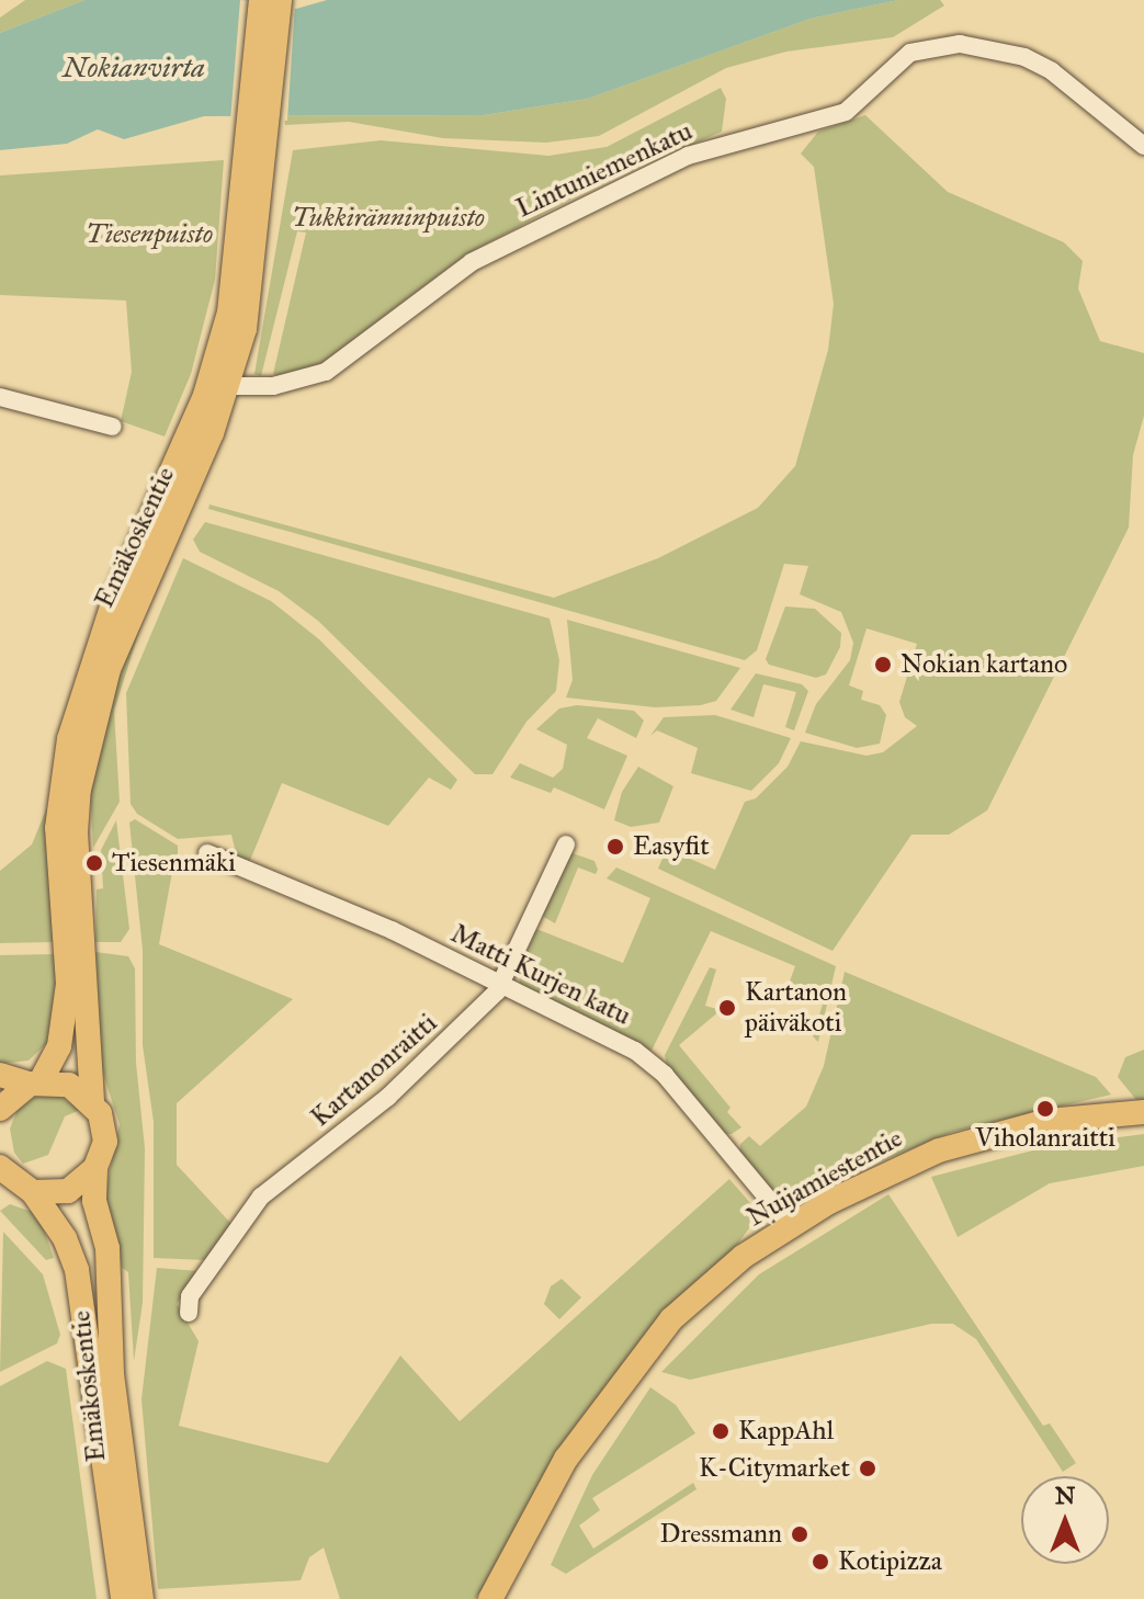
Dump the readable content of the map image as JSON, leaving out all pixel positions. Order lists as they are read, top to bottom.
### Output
{
  "streets": {
    "main road": ["Emäkoskentie", "Nuijamiestentie"],
    "street": ["Lintuniemenkatu", "Matti Kurjen katu", "Kartanonraitti"]
  },
  "crossings": [
    ["Lintuniemenkatu", "Emäkoskentie"],
    ["Matti Kurjen katu", "Kartanonraitti"],
    ["Matti Kurjen katu", "Nuijamiestentie"]
  ],
  "water": ["Nokianvirta"],
  "parks": ["Tukkiränninpuisto", "Tiesenpuisto"],
  "places": [
    "Nokian kartano",
    "Easyfit",
    "Tiesenmäki",
    "Kartanon päiväkoti",
    "Viholanraitti",
    "KappAhl",
    "K-Citymarket",
    "Dressmann",
    "Kotipizza"
  ],
  "north": "top"
}
